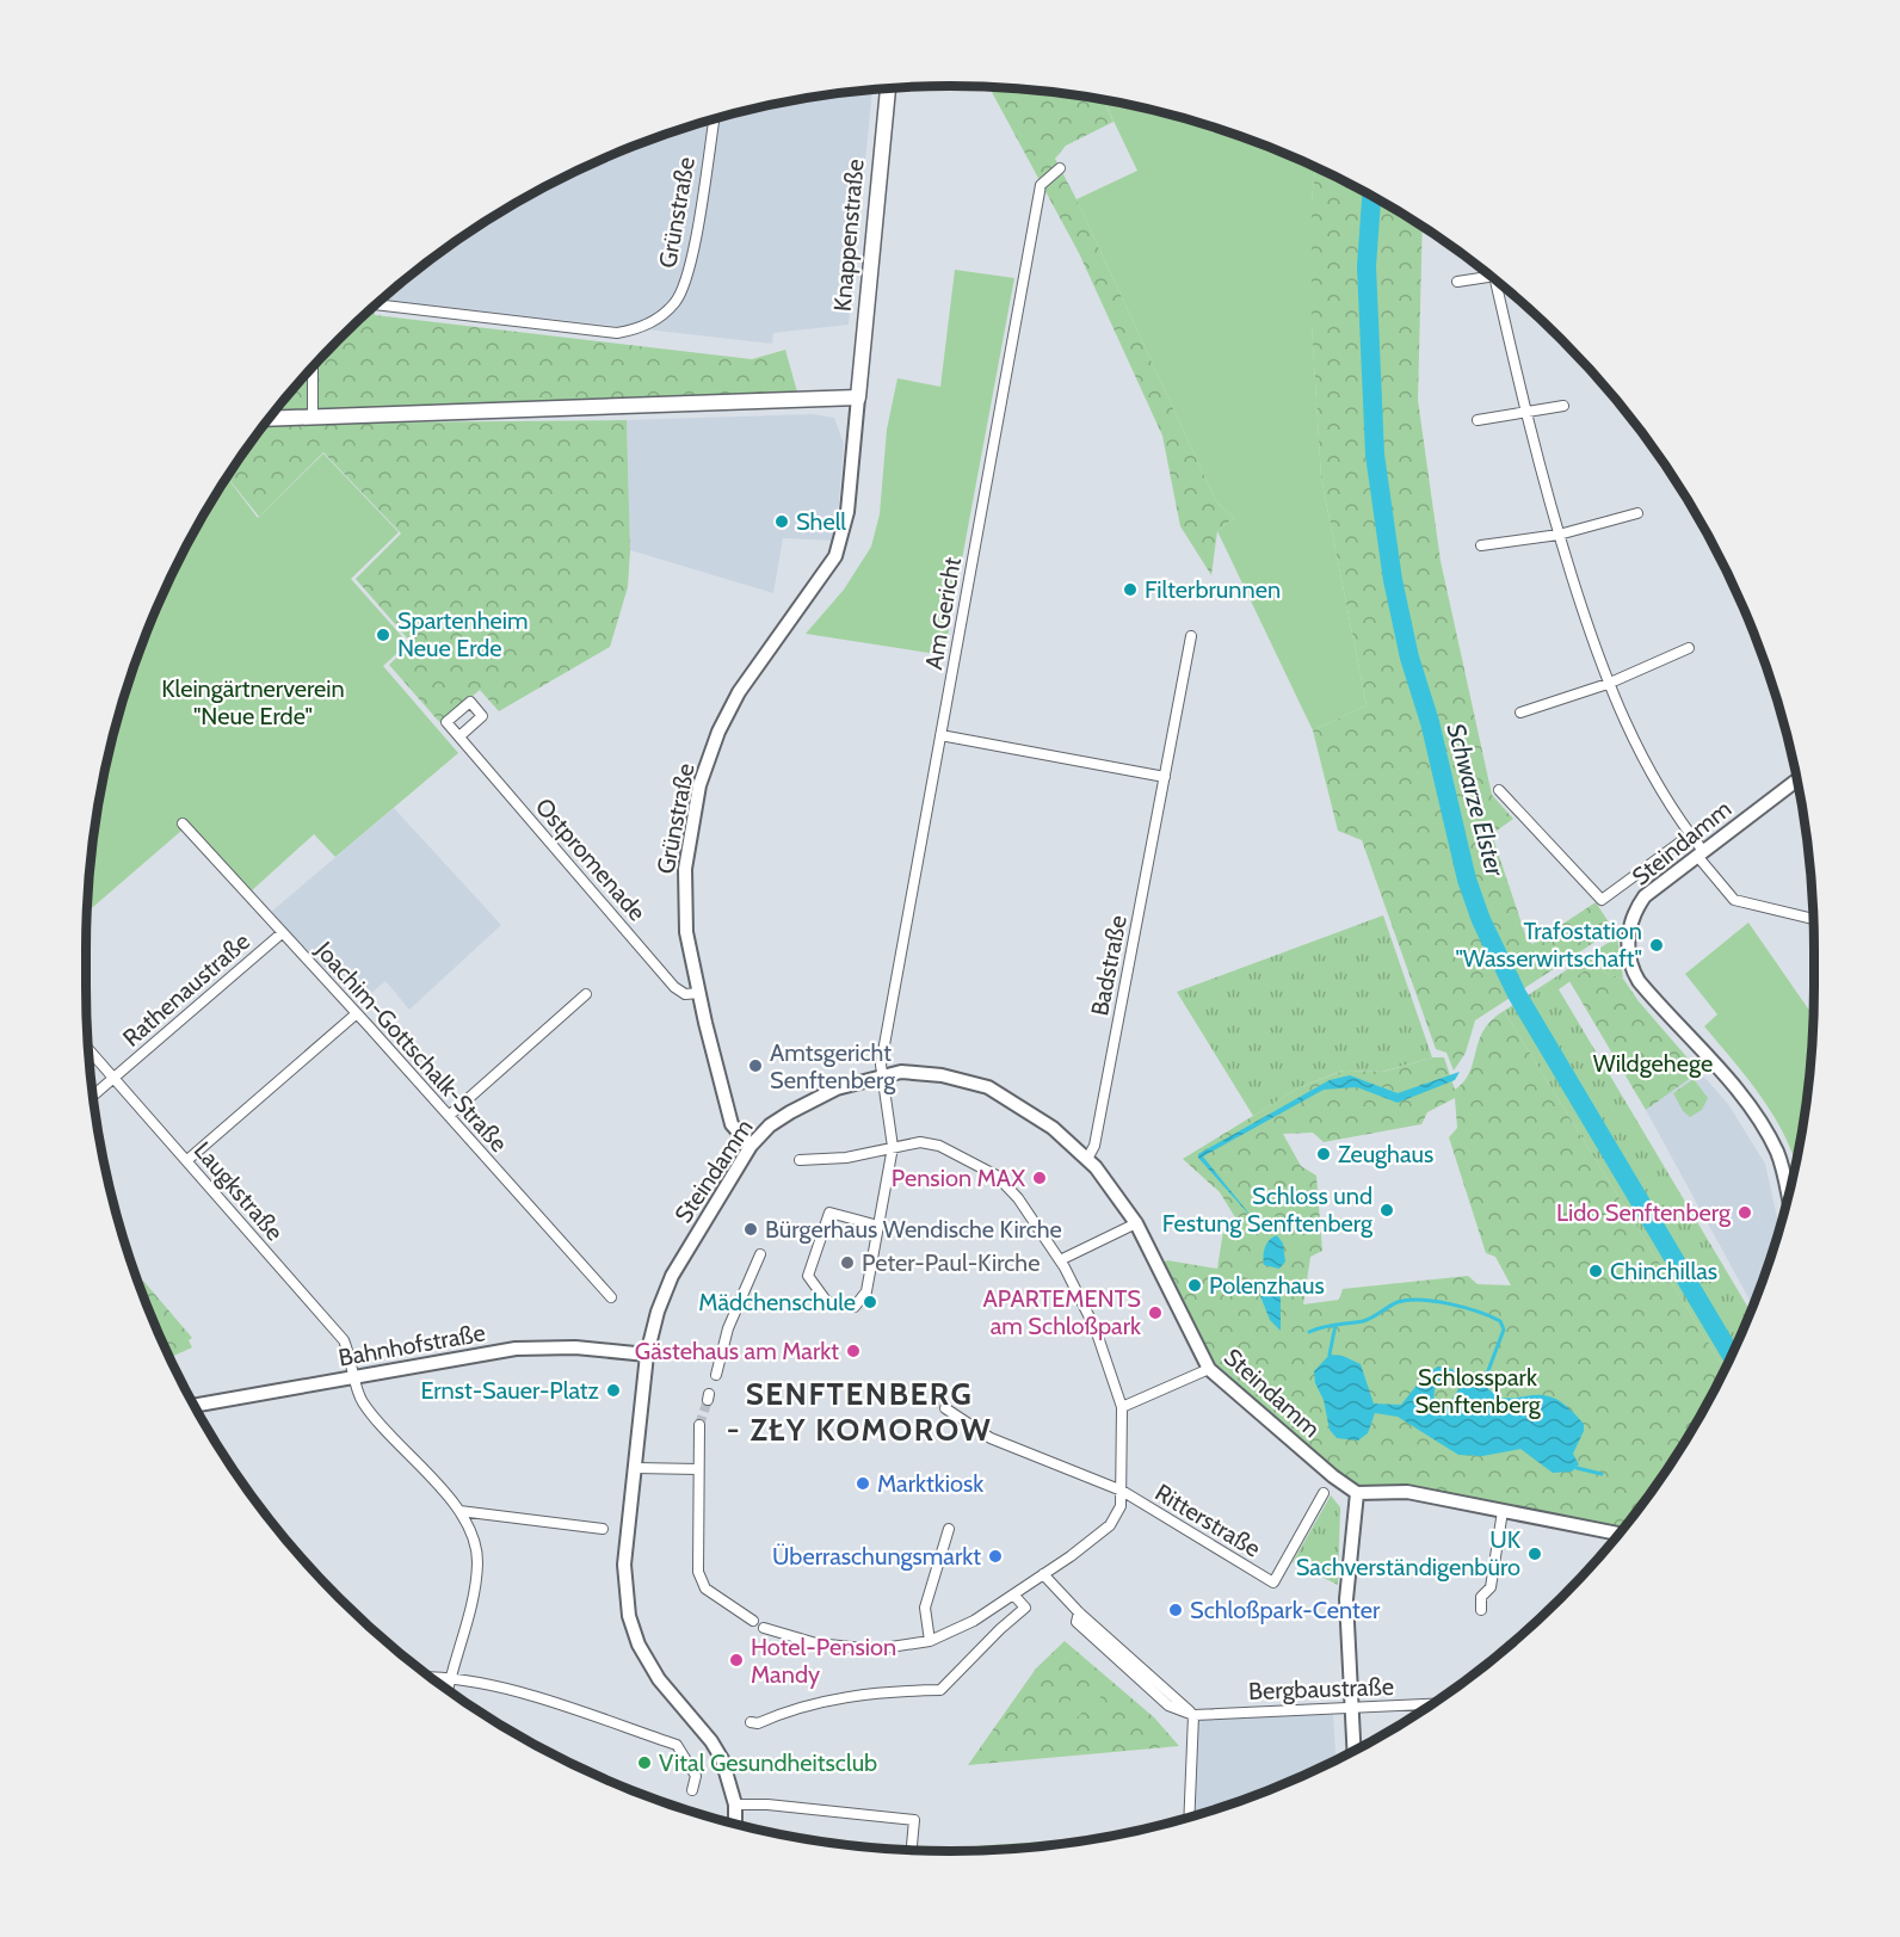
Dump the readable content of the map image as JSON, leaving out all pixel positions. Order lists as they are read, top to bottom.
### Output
{
  "streets": {
    "main road": [
      "Grünstraße",
      "Knappenstraße",
      "Steindamm",
      "Bahnhofstraße"
    ],
    "street": [
      "Am Gericht",
      "Ostpromenade",
      "Badstraße",
      "Rathenaustraße",
      "Joachim-Gottschalk-Straße",
      "Laugkstraße",
      "Ritterstraße",
      "Bergbaustraße"
    ]
  },
  "crossings": [
    ["Grünstraße", "Knappenstraße"],
    ["Grünstraße", "Steindamm"],
    ["Grünstraße", "Ostpromenade"],
    ["Am Gericht", "Steindamm"],
    ["Am Gericht", "Ritterstraße"],
    ["Steindamm", "Badstraße"],
    ["Steindamm", "Bahnhofstraße"],
    ["Rathenaustraße", "Joachim-Gottschalk-Straße"],
    ["Rathenaustraße", "Laugkstraße"],
    ["Laugkstraße", "Bahnhofstraße"]
  ],
  "districts": ["SENFTENBERG - ZŁY KOMOROW"],
  "water": ["Schwarze Elster"],
  "parks": ["Kleingärtnerverein \"Neue Erde\"", "Wildgehege", "Schlosspark Senftenberg"],
  "places": [
    "Shell",
    "Filterbrunnen",
    "Spartenheim Neue Erde",
    "Trafostation \"Wasserwirtschaft\"",
    "Amtsgericht Senftenberg",
    "Zeughaus",
    "Pension MAX",
    "Schloss und Festung Senftenberg",
    "Lido Senftenberg",
    "Bürgerhaus Wendische Kirche",
    "Peter-Paul-Kirche",
    "Chinchillas",
    "Polenzhaus",
    "Mädchenschule",
    "APARTEMENTS am Schloßpark",
    "Gästehaus am Markt",
    "Ernst-Sauer-Platz",
    "Marktkiosk",
    "UK Sachverständigenbüro",
    "Überraschungsmarkt",
    "Schloßpark-Center",
    "Hotel-Pension Mandy",
    "Vital Gesundheitsclub"
  ]
}
